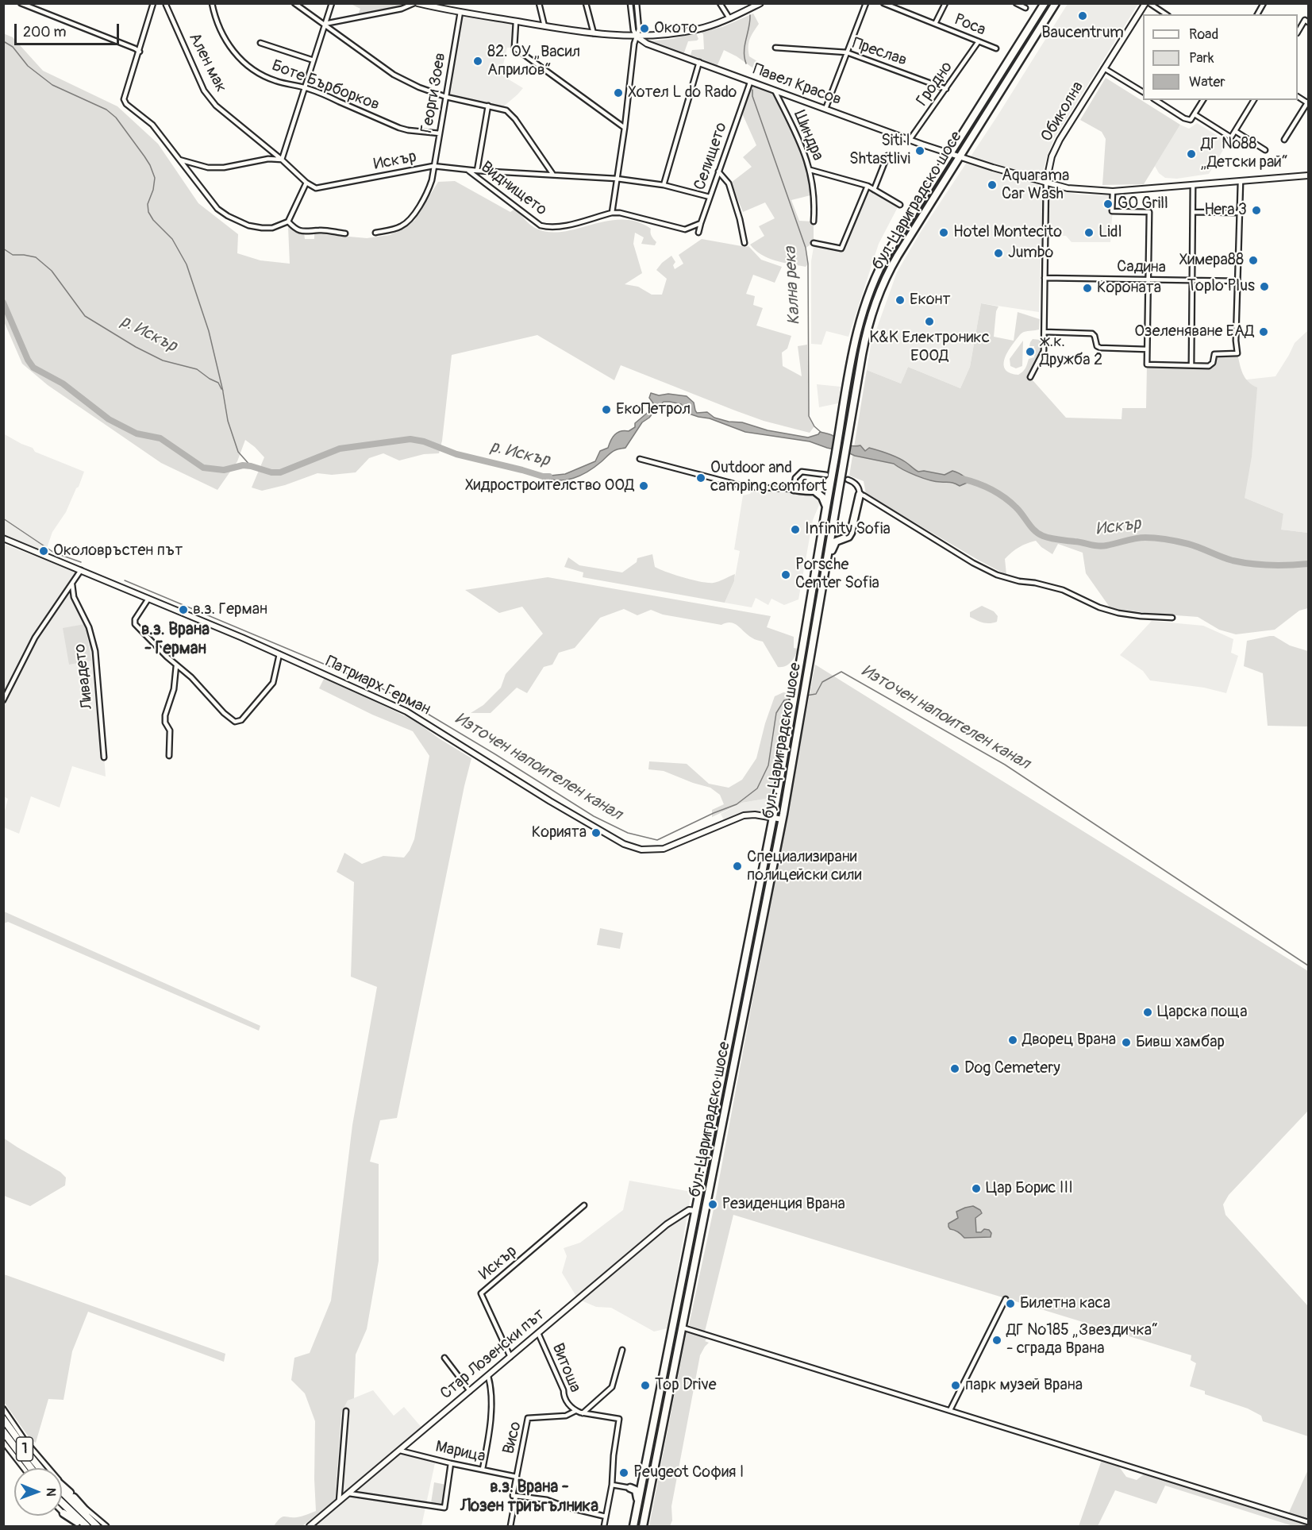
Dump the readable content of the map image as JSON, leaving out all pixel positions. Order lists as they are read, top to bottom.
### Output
{
  "streets": {
    "highway": ["бул. Цариградско шосе", "1"],
    "street": [
      "Роса",
      "Преслав",
      "Ален мак",
      "Гродно",
      "Павел Красов",
      "Боте Бърборков",
      "Георги Зоев",
      "Обиколна",
      "Шиндра",
      "Селището",
      "Искър",
      "Виднището",
      "Садина",
      "Ливадето",
      "Патриарх Герман",
      "Стар Лозенски път",
      "Витоша",
      "Висо",
      "Марица"
    ]
  },
  "crossings": [
    ["Роса", "Гродно"],
    ["Преслав", "Гродно"],
    ["Гродно", "Павел Красов"],
    ["Павел Красов", "Обиколна"],
    ["Павел Красов", "Шиндра"],
    ["Павел Красов", "Селището"],
    ["Павел Красов", "бул. Цариградско шосе"],
    ["Боте Бърборков", "Георги Зоев"],
    ["Георги Зоев", "Искър"],
    ["Обиколна", "Садина"],
    ["Селището", "Искър"],
    ["Селището", "Виднището"],
    ["Искър", "Виднището"],
    ["Искър", "Стар Лозенски път"],
    ["бул. Цариградско шосе", "Патриарх Герман"],
    ["бул. Цариградско шосе", "Стар Лозенски път"],
    ["Стар Лозенски път", "Витоша"],
    ["Стар Лозенски път", "Марица"],
    ["Витоша", "Висо"],
    ["Висо", "Марица"]
  ],
  "districts": ["в.з. Врана - Герман", "в.з. Врана - Лозен триъгълника"],
  "water": [
    "Кална река",
    "р. Искър",
    "Искър",
    "Източен напоителен канал"
  ],
  "places": [
    "Baucentrum",
    "Окото",
    "82. ОУ „Васил Априлов“",
    "Хотел L do Rado",
    "Siti I Shtastlivi",
    "ДГ №88 „Детски рай“",
    "Aquarama Car Wash",
    "GO Grill",
    "Hera 3",
    "Hotel Montecito",
    "Lidl",
    "Jumbo",
    "Химера88",
    "Toplo Plus",
    "Короната",
    "Еконт",
    "K&K Електроникс ЕООД",
    "Озеленяване ЕАД",
    "ж.к. Дружба 2",
    "ЕкоПетрол",
    "Outdoor and camping comfort",
    "Хидростроителство ООД",
    "Infinity Sofia",
    "Околовръстен път",
    "Porsche Center Sofia",
    "в.з. Герман",
    "Корията",
    "Специализирани полицейски сили",
    "Царска поща",
    "Дворец Врана",
    "Бивш хамбар",
    "Dog Cemetery",
    "Цар Борис III",
    "Резиденция Врана",
    "Билетна каса",
    "ДГ №185 „Звездичка“ - сграда Врана",
    "Top Drive",
    "парк музей Врана",
    "Peugeot София I"
  ],
  "legend": ["Road", "Park", "Water"],
  "scale_bar": "200 m",
  "north": "right"
}
